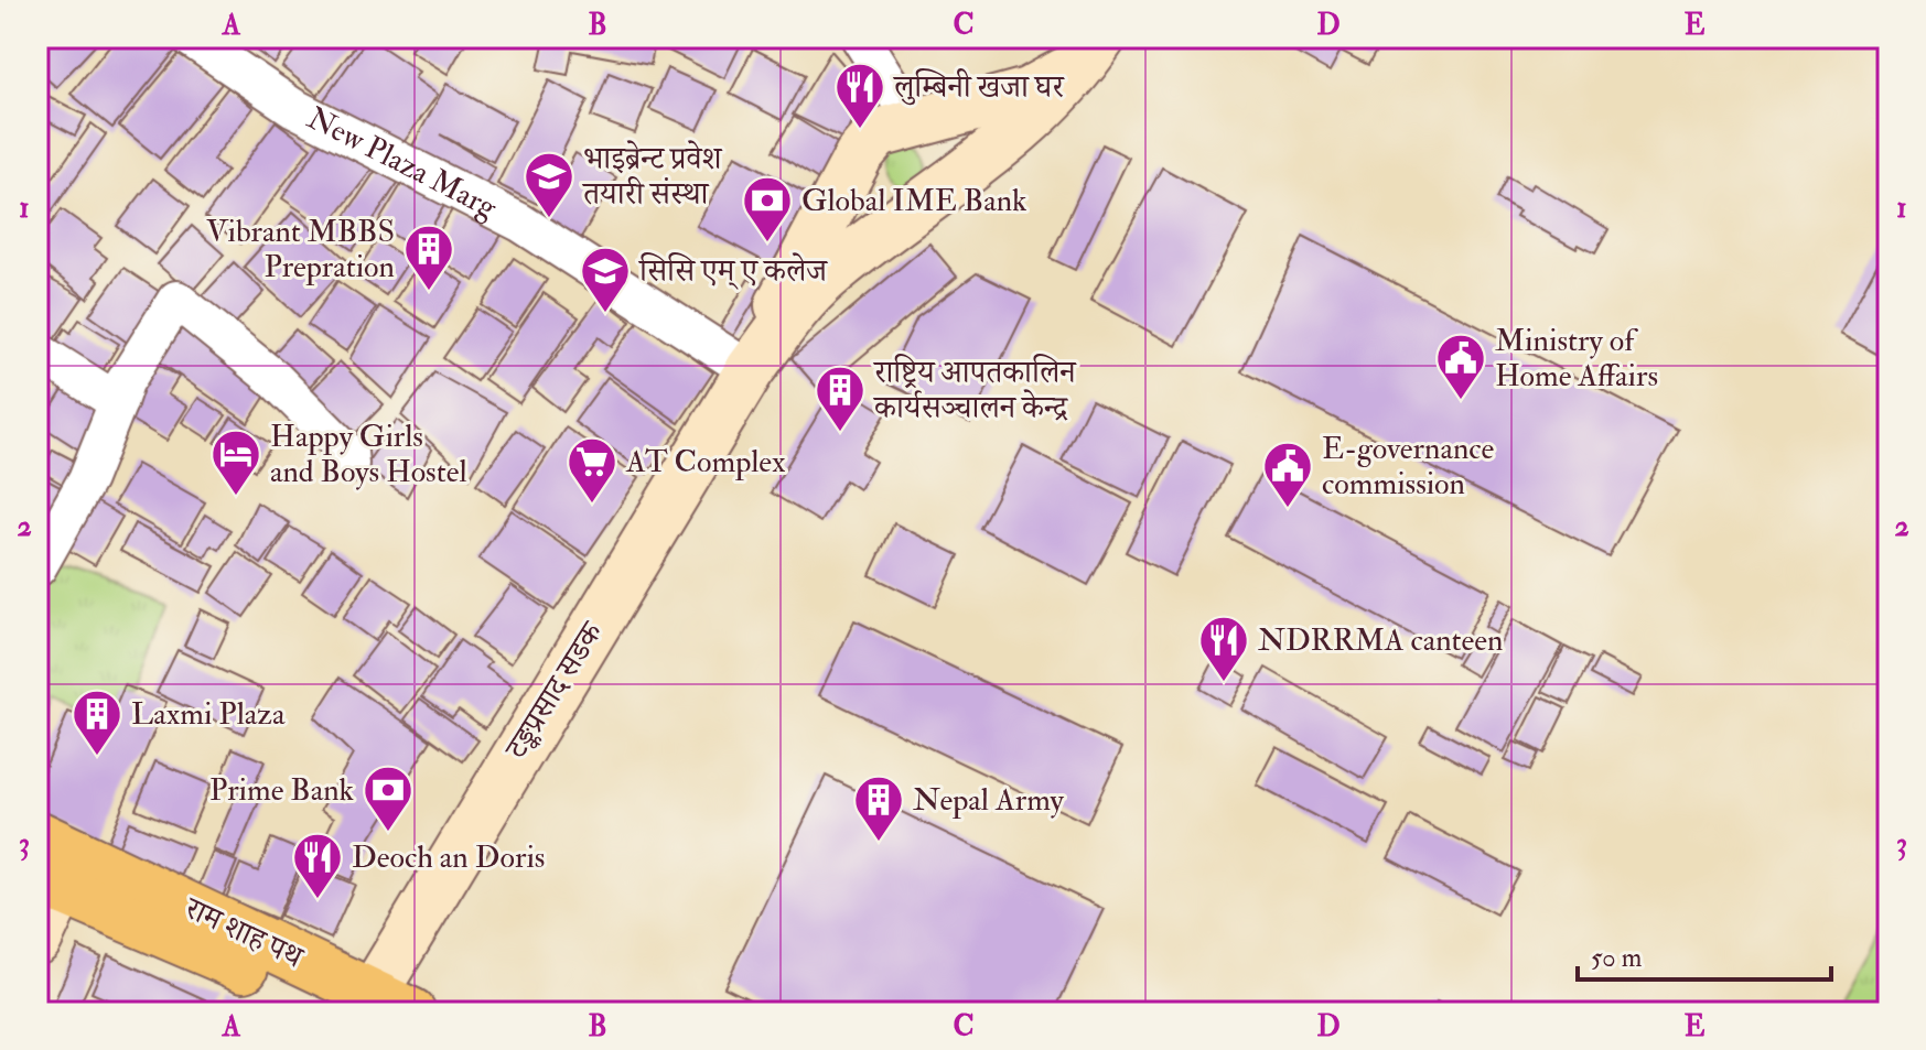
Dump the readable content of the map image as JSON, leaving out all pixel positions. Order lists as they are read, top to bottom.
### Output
{
  "streets": {
    "main road": ["राम शाह पथ"],
    "street": ["New Plaza Marg", "टङ्कप्रसाद सडक"]
  },
  "crossings": [
    ["New Plaza Marg", "टङ्कप्रसाद सडक"],
    ["टङ्कप्रसाद सडक", "राम शाह पथ"]
  ],
  "places": {
    "restaurant": ["लुम्बिनी खजा घर", "NDRRMA canteen", "Deoch an Doris"],
    "school or university": ["भाइब्रेन्ट प्रवेश तयारी संस्था", "सिसि एम् ए कलेज"],
    "bank": ["Global IME Bank", "Prime Bank"],
    "building": [
      "Vibrant MBBS Prepration",
      "राष्ट्रिय आपतकालिन कार्यसञ्चालन केन्द्र",
      "Laxmi Plaza",
      "Nepal Army"
    ],
    "public building": ["Ministry of Home Affairs", "E-governance commission"],
    "hotel": ["Happy Girls and Boys Hostel"],
    "supermarket": ["AT Complex"]
  },
  "scale_bar": "50 m",
  "grid": {
    "columns": [
      "A",
      "B",
      "C",
      "D",
      "E"
    ],
    "rows": ["1", "2", "3"]
  }
}
